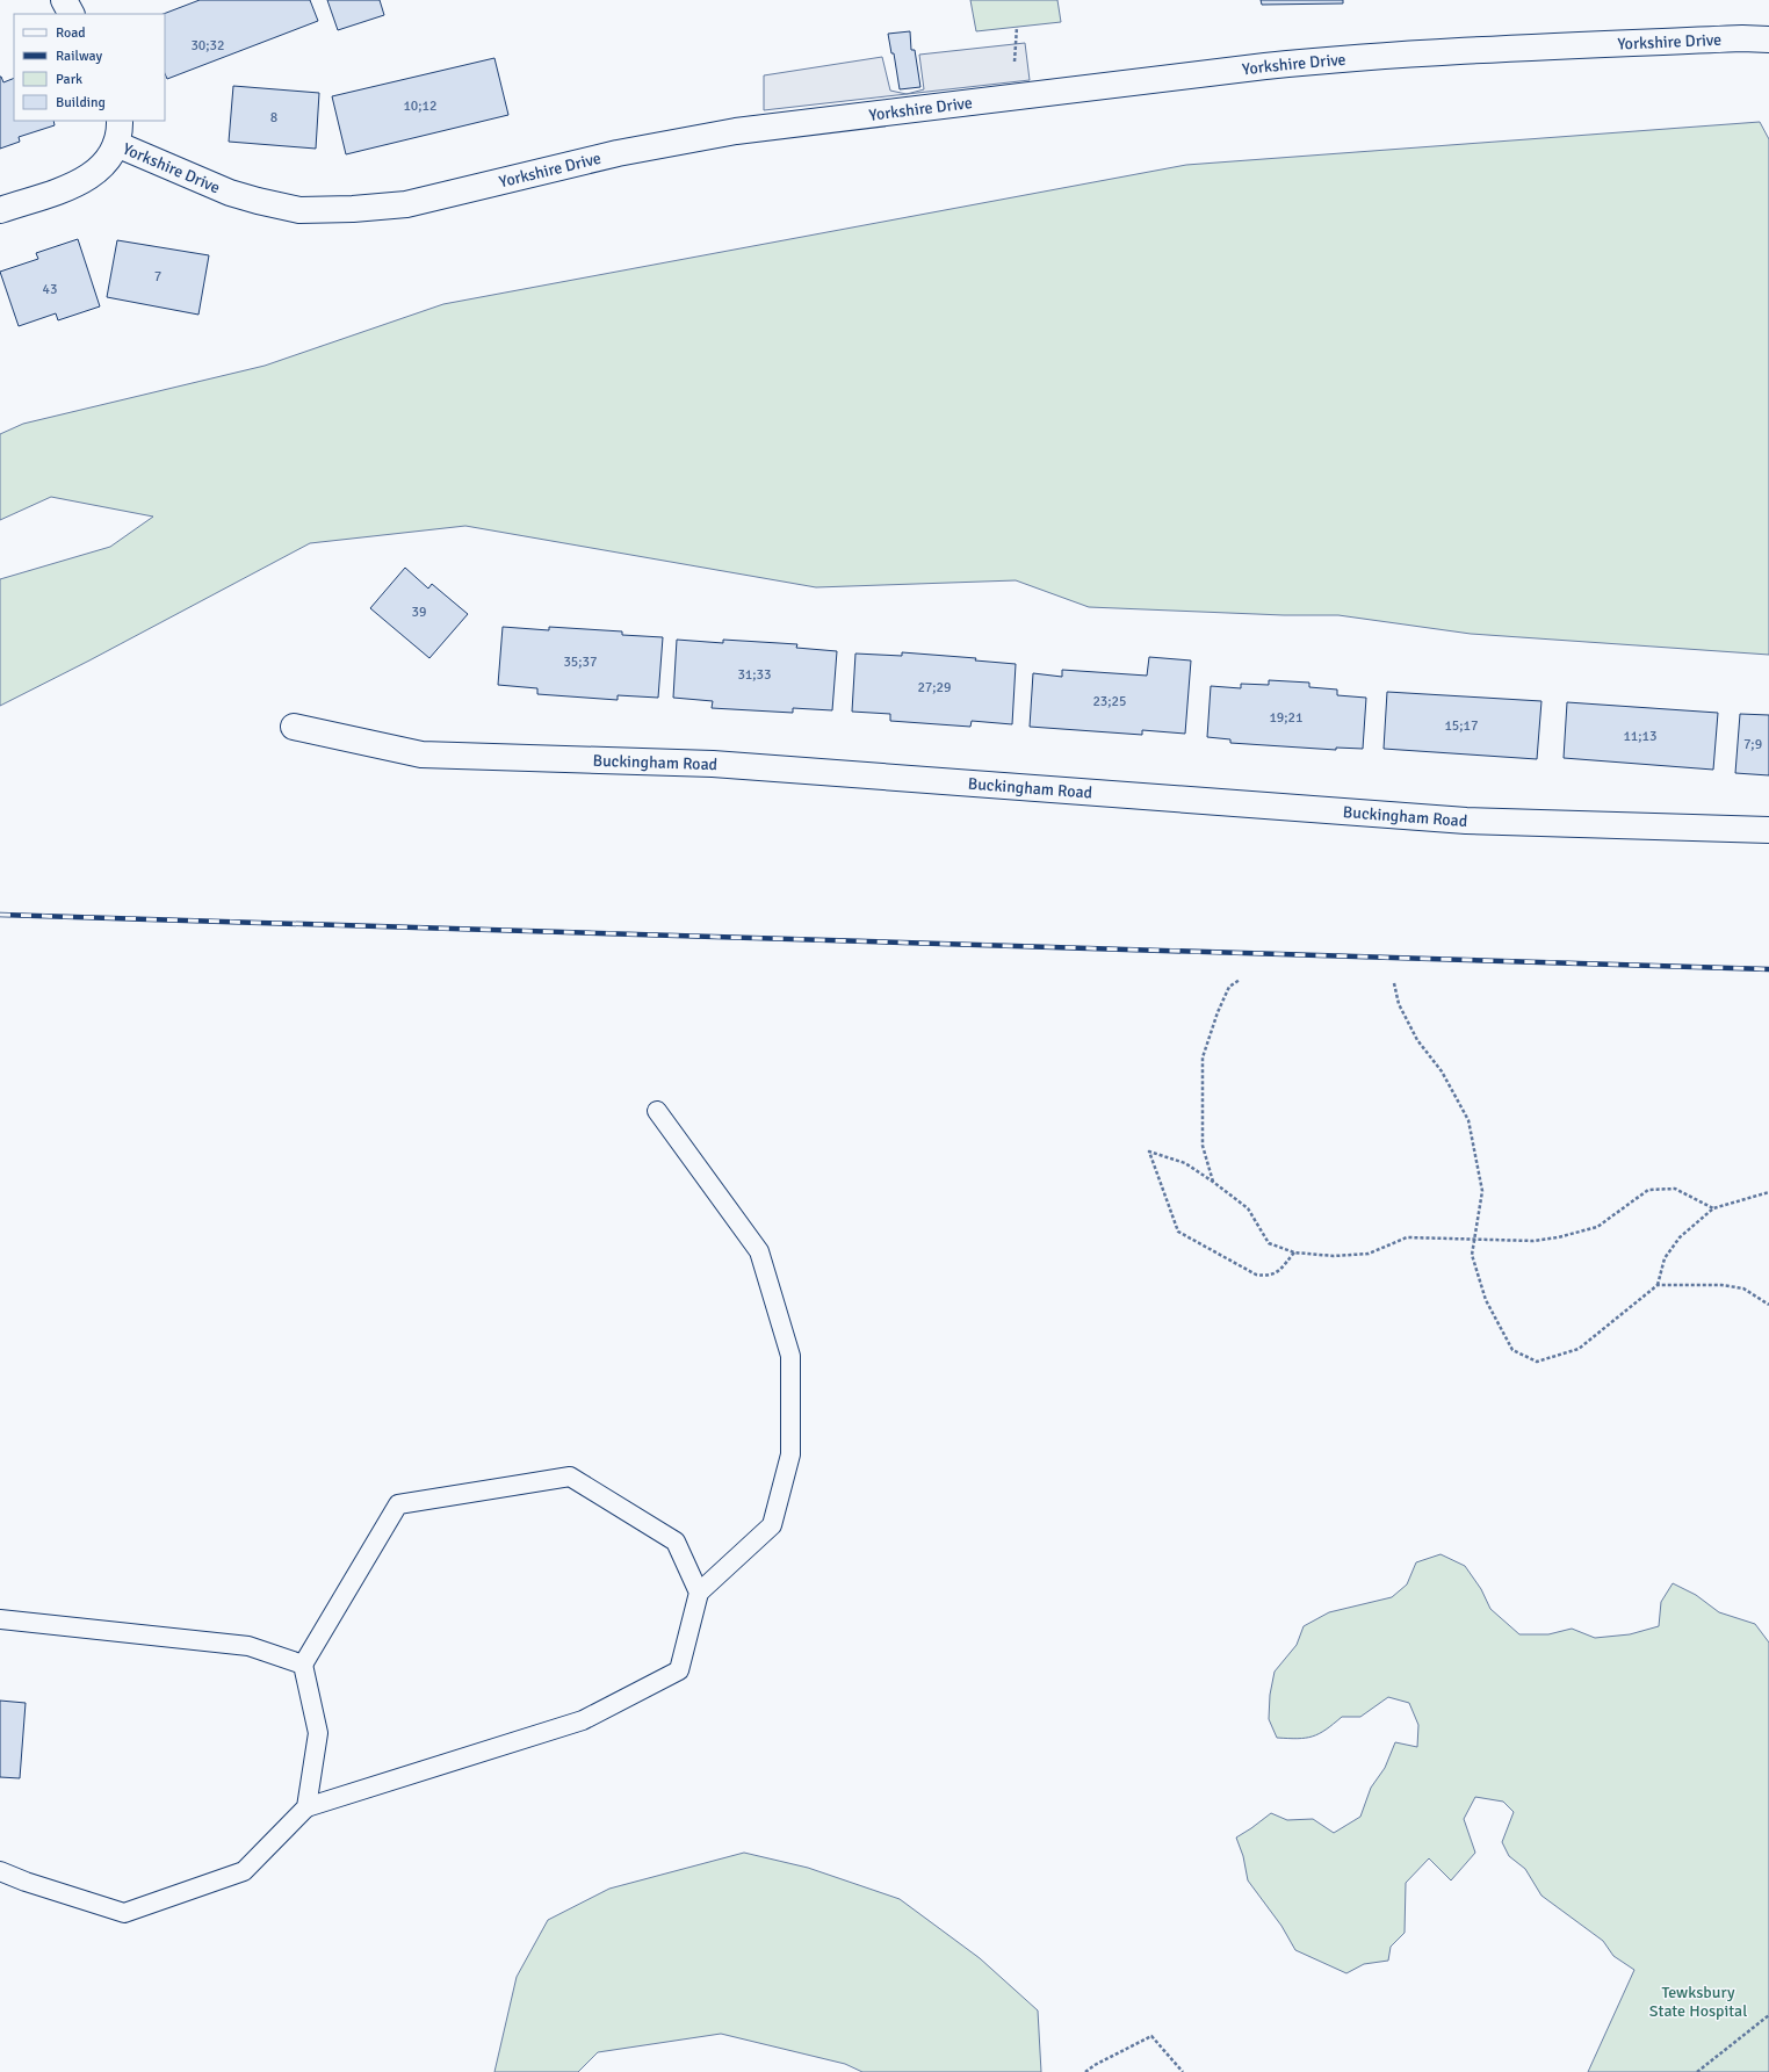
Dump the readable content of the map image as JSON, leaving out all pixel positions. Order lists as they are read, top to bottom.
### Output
{
  "streets": {
    "street": ["Yorkshire Drive", "Buckingham Road"]
  },
  "parks": ["Tewksbury State Hospital"],
  "house_numbers": [
    "30;32",
    "10;12",
    "8",
    "7",
    "43",
    "39",
    "35;37",
    "31;33",
    "27;29",
    "23;25",
    "19;21",
    "15;17",
    "11;13",
    "7;9"
  ],
  "legend": [
    "Road",
    "Railway",
    "Park",
    "Building"
  ]
}
